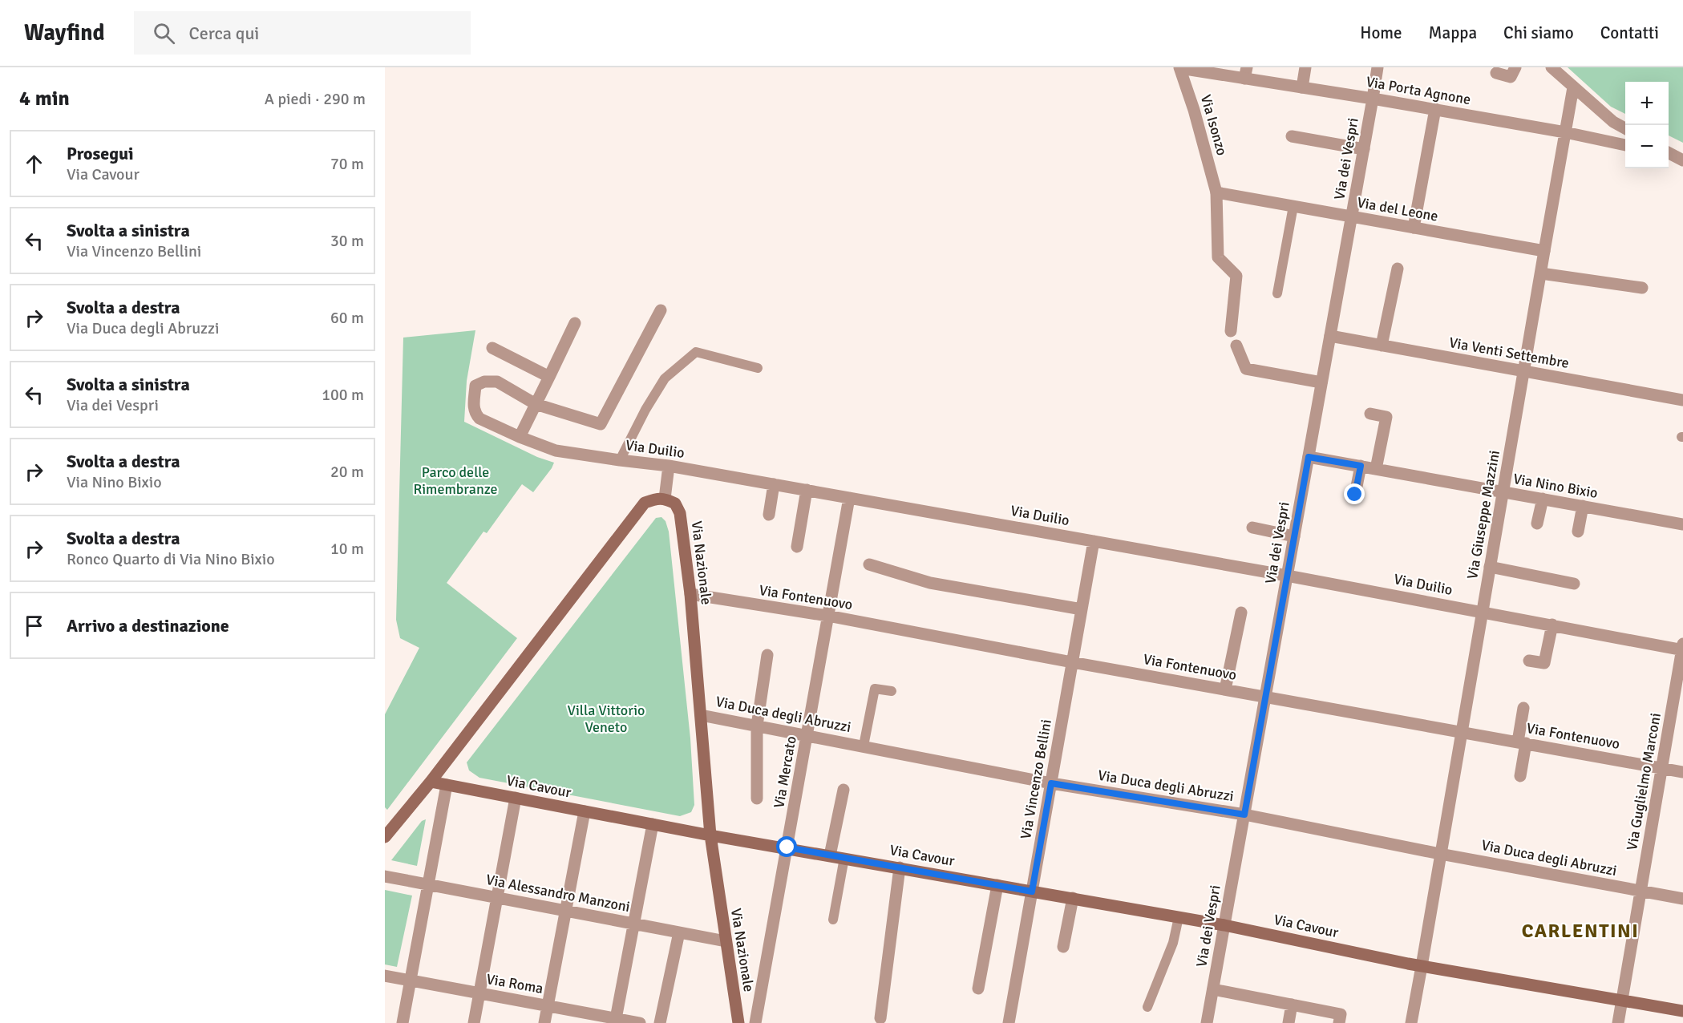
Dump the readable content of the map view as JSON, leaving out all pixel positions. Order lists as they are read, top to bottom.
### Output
{
  "streets": {
    "main road": ["Via Nazionale", "Via Cavour"],
    "street": [
      "Via Porta Agnone",
      "Via Isonzo",
      "Via dei Vespri",
      "Via del Leone",
      "Via Venti Settembre",
      "Via Duilio",
      "Via Nino Bixio",
      "Via Giuseppe Mazzini",
      "Via Fontenuovo",
      "Via Duca degli Abruzzi",
      "Via Mercato",
      "Via Vincenzo Bellini",
      "Via Guglielmo Marconi",
      "Via Alessandro Manzoni",
      "Via Roma"
    ]
  },
  "crossings": [
    ["Via Porta Agnone", "Via Isonzo"],
    ["Via Porta Agnone", "Via dei Vespri"],
    ["Via Porta Agnone", "Via Giuseppe Mazzini"],
    ["Via Isonzo", "Via dei Vespri"],
    ["Via Isonzo", "Via del Leone"],
    ["Via dei Vespri", "Via del Leone"],
    ["Via dei Vespri", "Via Venti Settembre"],
    ["Via dei Vespri", "Via Duilio"],
    ["Via dei Vespri", "Via Nino Bixio"],
    ["Via dei Vespri", "Via Fontenuovo"],
    ["Via dei Vespri", "Via Duca degli Abruzzi"],
    ["Via dei Vespri", "Via Cavour"],
    ["Via del Leone", "Via Giuseppe Mazzini"],
    ["Via Venti Settembre", "Via Giuseppe Mazzini"],
    ["Via Duilio", "Via Giuseppe Mazzini"],
    ["Via Duilio", "Via Mercato"],
    ["Via Duilio", "Via Vincenzo Bellini"],
    ["Via Duilio", "Via Guglielmo Marconi"],
    ["Via Nino Bixio", "Via Giuseppe Mazzini"],
    ["Via Giuseppe Mazzini", "Via Fontenuovo"],
    ["Via Giuseppe Mazzini", "Via Duca degli Abruzzi"],
    ["Via Giuseppe Mazzini", "Via Cavour"],
    ["Via Nazionale", "Via Fontenuovo"],
    ["Via Nazionale", "Via Duca degli Abruzzi"],
    ["Via Nazionale", "Via Cavour"],
    ["Via Nazionale", "Via Alessandro Manzoni"],
    ["Via Fontenuovo", "Via Mercato"],
    ["Via Fontenuovo", "Via Vincenzo Bellini"],
    ["Via Fontenuovo", "Via Guglielmo Marconi"],
    ["Via Duca degli Abruzzi", "Via Mercato"],
    ["Via Duca degli Abruzzi", "Via Vincenzo Bellini"],
    ["Via Duca degli Abruzzi", "Via Guglielmo Marconi"],
    ["Via Mercato", "Via Cavour"],
    ["Via Vincenzo Bellini", "Via Cavour"],
    ["Via Guglielmo Marconi", "Via Cavour"]
  ],
  "districts": ["CARLENTINI"],
  "parks": ["Parco delle Rimembranze", "Villa Vittorio Veneto"],
  "page": {
    "header": "Wayfind",
    "search": "Cerca qui",
    "nav": [
      "Home",
      "Mappa",
      "Chi siamo",
      "Contatti"
    ],
    "heading": ["4 min", "A piedi · 290 m"],
    "map_buttons": ["+", "−"],
    "list": [
      ["Prosegui", "Via Cavour", "70 m"],
      ["Svolta a sinistra", "Via Vincenzo Bellini", "30 m"],
      ["Svolta a destra", "Via Duca degli Abruzzi", "60 m"],
      ["Svolta a sinistra", "Via dei Vespri", "100 m"],
      ["Svolta a destra", "Via Nino Bixio", "20 m"],
      ["Svolta a destra", "Ronco Quarto di Via Nino Bixio", "10 m"],
      "Arrivo a destinazione"
    ]
  }
}
